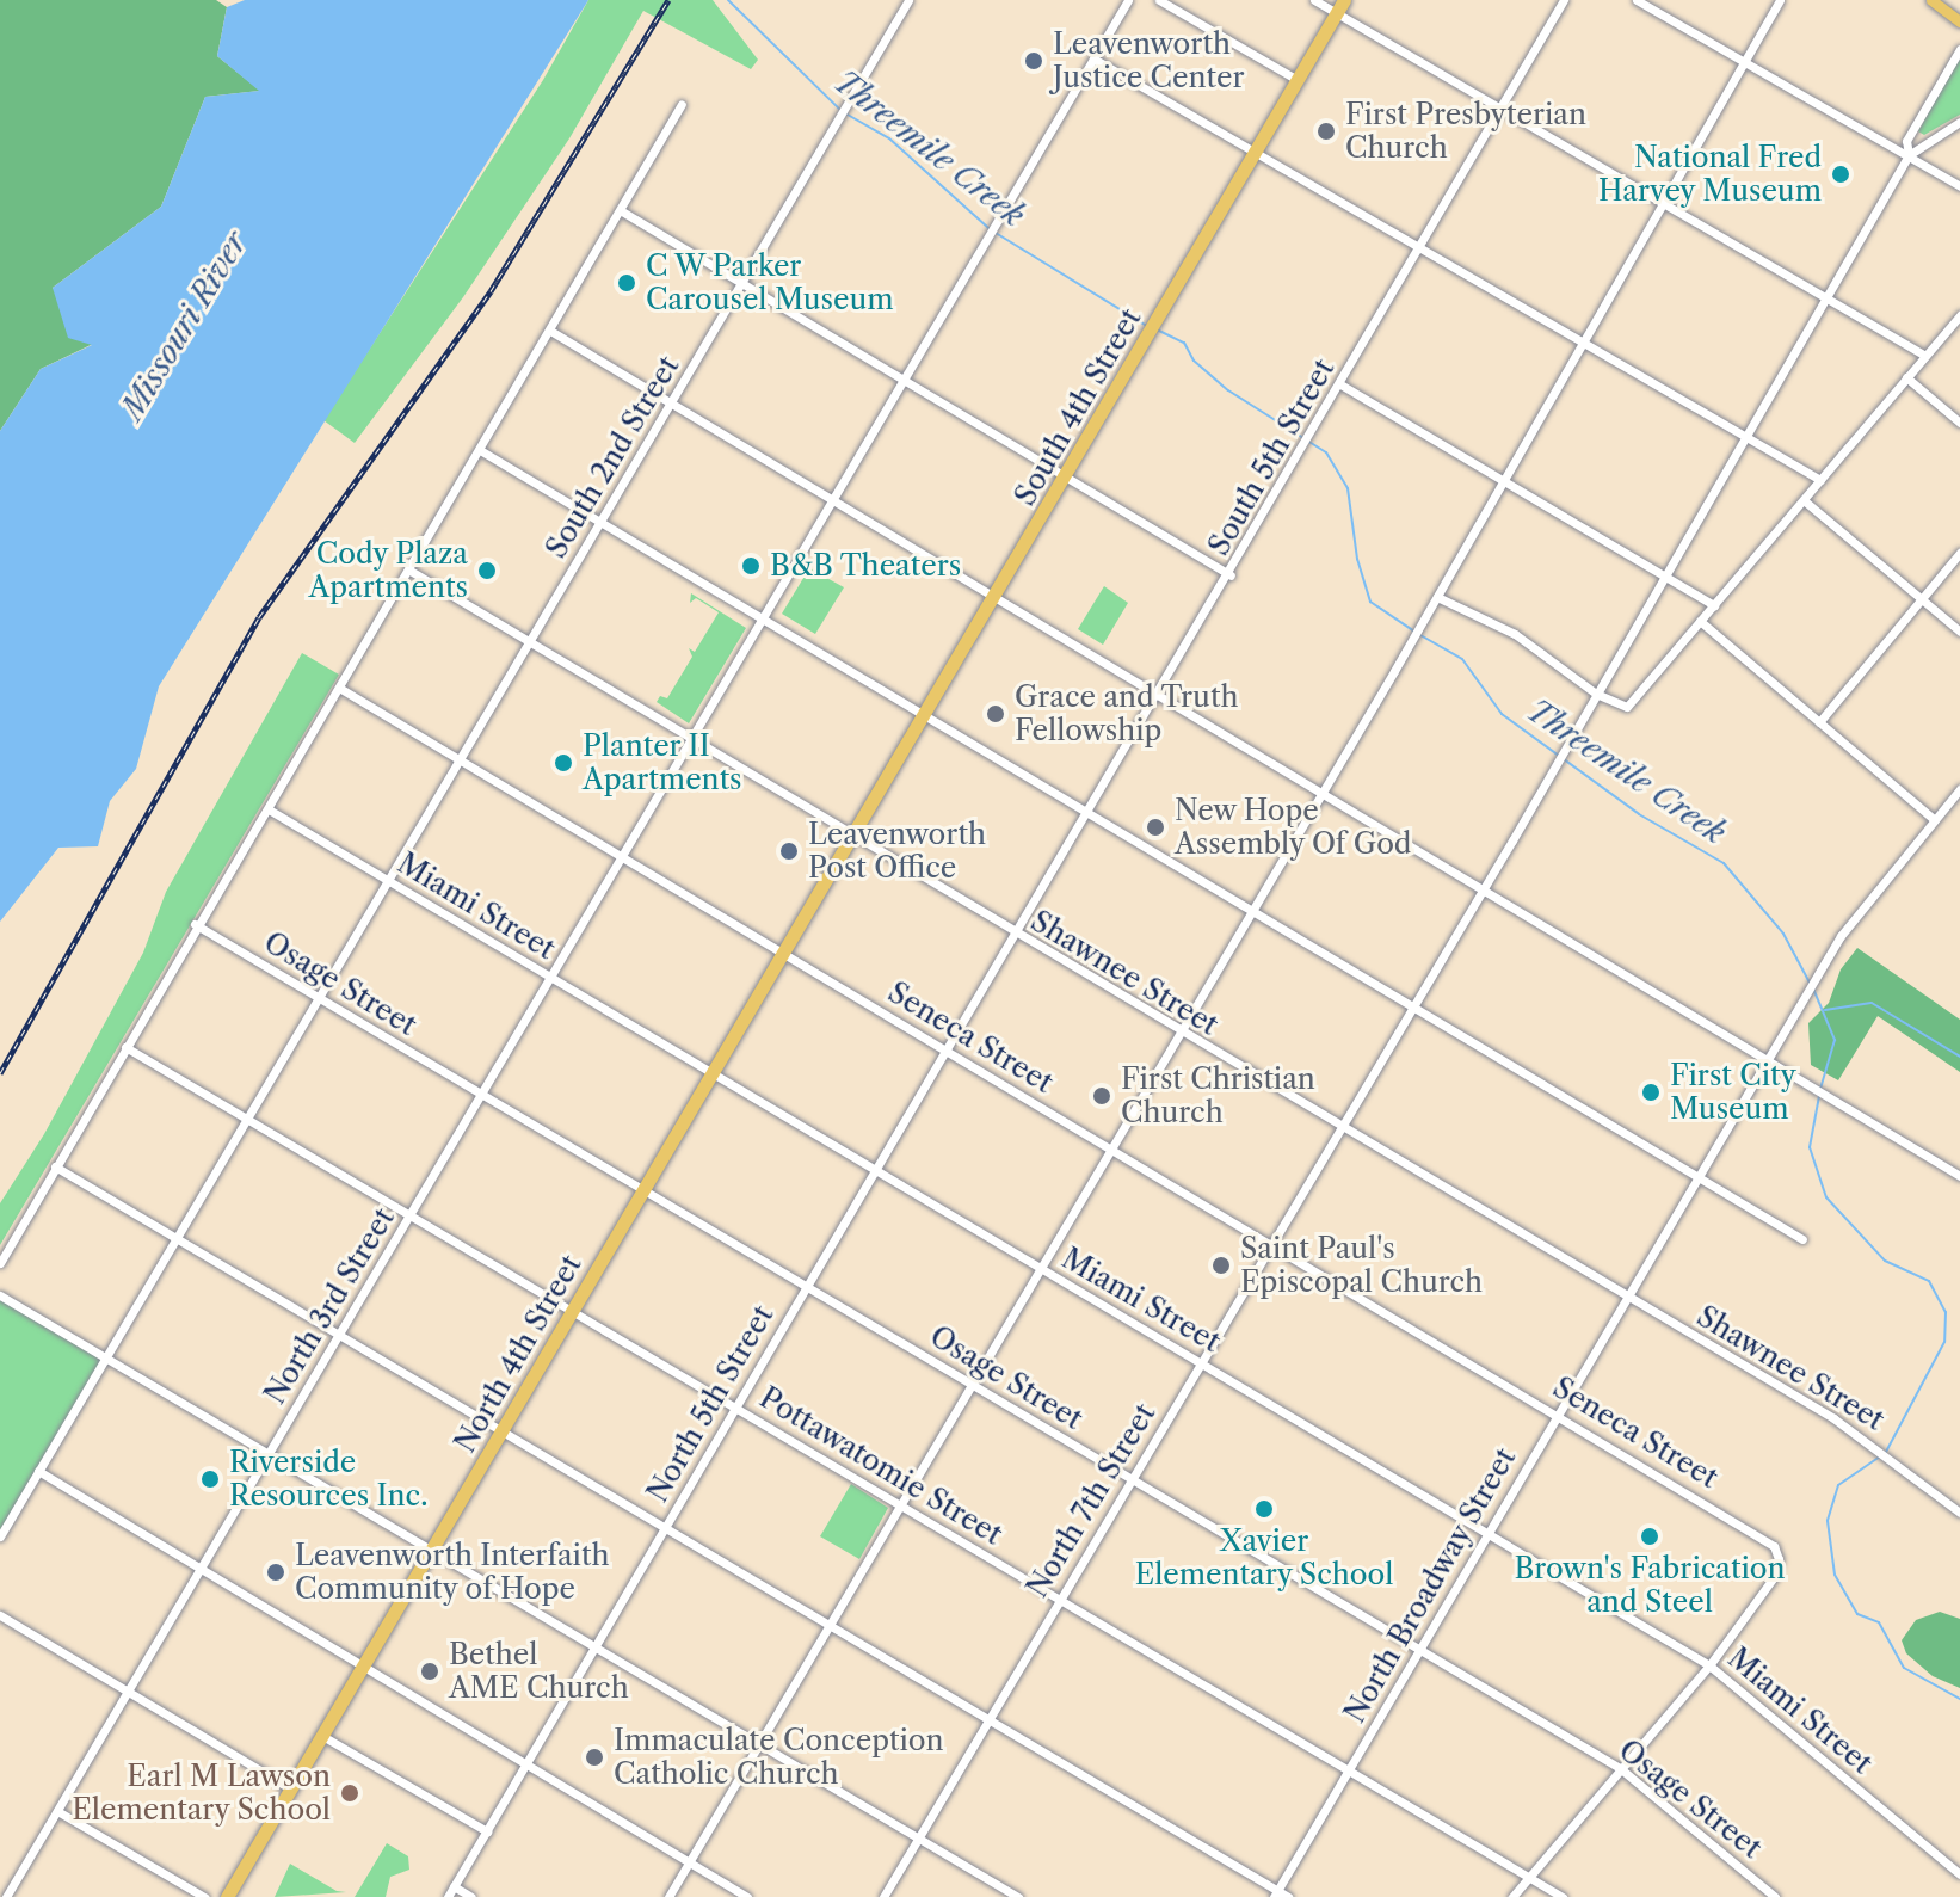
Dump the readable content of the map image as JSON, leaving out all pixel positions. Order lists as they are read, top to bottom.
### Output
{
  "streets": {
    "highway": ["South 4th Street", "North 4th Street"],
    "street": [
      "South 2nd Street",
      "South 5th Street",
      "Miami Street",
      "Shawnee Street",
      "Osage Street",
      "Seneca Street",
      "North 3rd Street",
      "North 5th Street",
      "Pottawatomie Street",
      "North 7th Street",
      "North Broadway Street"
    ]
  },
  "crossings": [
    ["South 4th Street", "Shawnee Street"],
    ["South 4th Street", "North 4th Street"],
    ["South 2nd Street", "Miami Street"],
    ["South 2nd Street", "Shawnee Street"],
    ["South 2nd Street", "Osage Street"],
    ["South 2nd Street", "Seneca Street"],
    ["South 2nd Street", "Pottawatomie Street"],
    ["South 5th Street", "Shawnee Street"],
    ["South 5th Street", "North 5th Street"],
    ["Miami Street", "Seneca Street"],
    ["Miami Street", "North 3rd Street"],
    ["Miami Street", "North 4th Street"],
    ["Miami Street", "North 5th Street"],
    ["Miami Street", "North 7th Street"],
    ["Miami Street", "North Broadway Street"],
    ["Shawnee Street", "North 3rd Street"],
    ["Shawnee Street", "North 4th Street"],
    ["Shawnee Street", "North 5th Street"],
    ["Shawnee Street", "North 7th Street"],
    ["Shawnee Street", "North Broadway Street"],
    ["Osage Street", "North 3rd Street"],
    ["Osage Street", "North 4th Street"],
    ["Osage Street", "North 5th Street"],
    ["Osage Street", "North 7th Street"],
    ["Osage Street", "North Broadway Street"],
    ["Seneca Street", "North 3rd Street"],
    ["Seneca Street", "North 4th Street"],
    ["Seneca Street", "North 5th Street"],
    ["Seneca Street", "North 7th Street"],
    ["Seneca Street", "North Broadway Street"],
    ["North 3rd Street", "Pottawatomie Street"],
    ["North 4th Street", "Pottawatomie Street"],
    ["North 5th Street", "Pottawatomie Street"],
    ["Pottawatomie Street", "North 7th Street"],
    ["Pottawatomie Street", "North Broadway Street"]
  ],
  "water": ["Threemile Creek", "Missouri River"],
  "places": [
    "Leavenworth Justice Center",
    "First Presbyterian Church",
    "National Fred Harvey Museum",
    "C W Parker Carousel Museum",
    "B&B Theaters",
    "Cody Plaza Apartments",
    "Grace and Truth Fellowship",
    "Planter II Apartments",
    "New Hope Assembly Of God",
    "Leavenworth Post Office",
    "First City Museum",
    "First Christian Church",
    "Saint Paul's Episcopal Church",
    "Riverside Resources Inc.",
    "Xavier Elementary School",
    "Brown's Fabrication and Steel",
    "Leavenworth Interfaith Community of Hope",
    "Bethel AME Church",
    "Immaculate Conception Catholic Church",
    "Earl M Lawson Elementary School"
  ]
}
